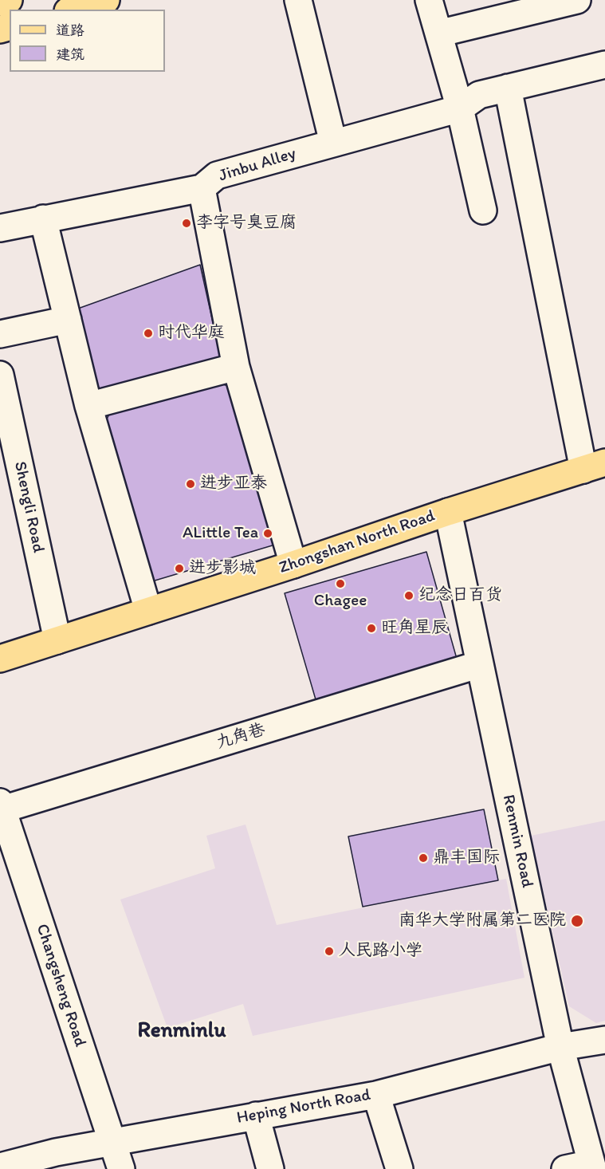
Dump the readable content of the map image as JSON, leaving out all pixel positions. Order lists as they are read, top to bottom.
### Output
{
  "streets": {
    "main road": ["Zhongshan North Road"],
    "street": [
      "Jinbu Alley",
      "Shengli Road",
      "九角巷",
      "Renmin Road",
      "Changsheng Road",
      "Heping North Road"
    ]
  },
  "crossings": [
    ["Jinbu Alley", "Zhongshan North Road"],
    ["Shengli Road", "Zhongshan North Road"],
    ["Zhongshan North Road", "Renmin Road"],
    ["九角巷", "Renmin Road"],
    ["九角巷", "Changsheng Road"],
    ["Renmin Road", "Heping North Road"],
    ["Changsheng Road", "Heping North Road"]
  ],
  "districts": ["Renminlu"],
  "places": [
    "李字号臭豆腐",
    "时代华庭",
    "进步亚泰",
    "ALittle Tea",
    "进步影城",
    "Chagee",
    "纪念日百货",
    "旺角星辰",
    "鼎丰国际",
    "南华大学附属第二医院",
    "人民路小学"
  ],
  "legend": ["道路", "建筑"]
}
